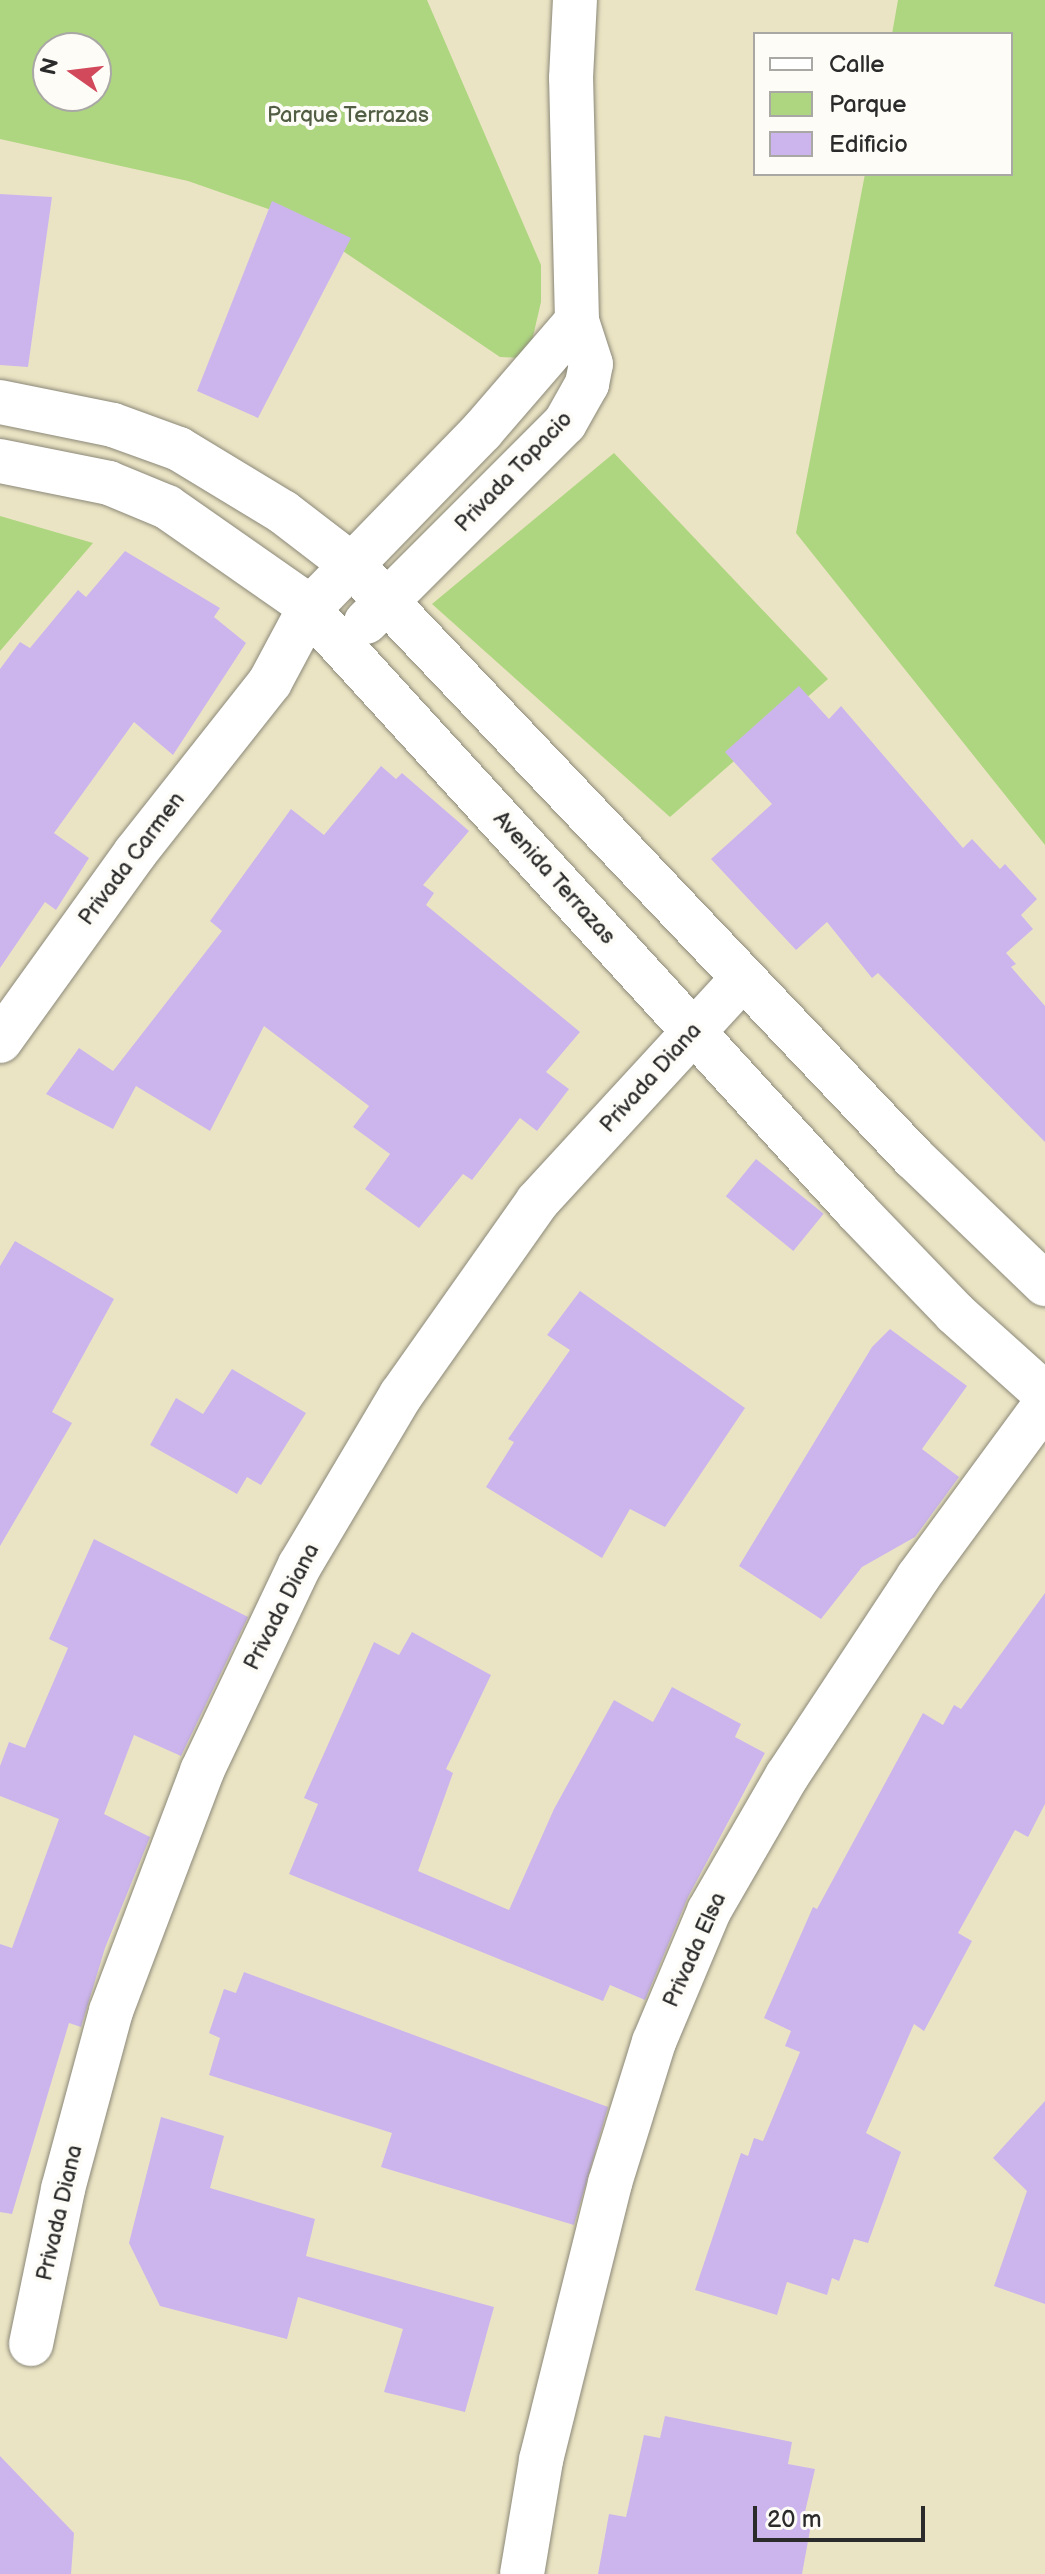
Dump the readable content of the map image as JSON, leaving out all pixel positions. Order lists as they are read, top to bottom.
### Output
{
  "streets": {
    "street": [
      "Privada Topacio",
      "Privada Carmen",
      "Avenida Terrazas",
      "Privada Diana",
      "Privada Elsa"
    ]
  },
  "crossings": [
    ["Privada Topacio", "Privada Carmen"],
    ["Privada Carmen", "Avenida Terrazas"],
    ["Avenida Terrazas", "Privada Diana"]
  ],
  "parks": ["Parque Terrazas"],
  "legend": ["Calle", "Parque", "Edificio"],
  "scale_bar": "20 m",
  "north": "left"
}
